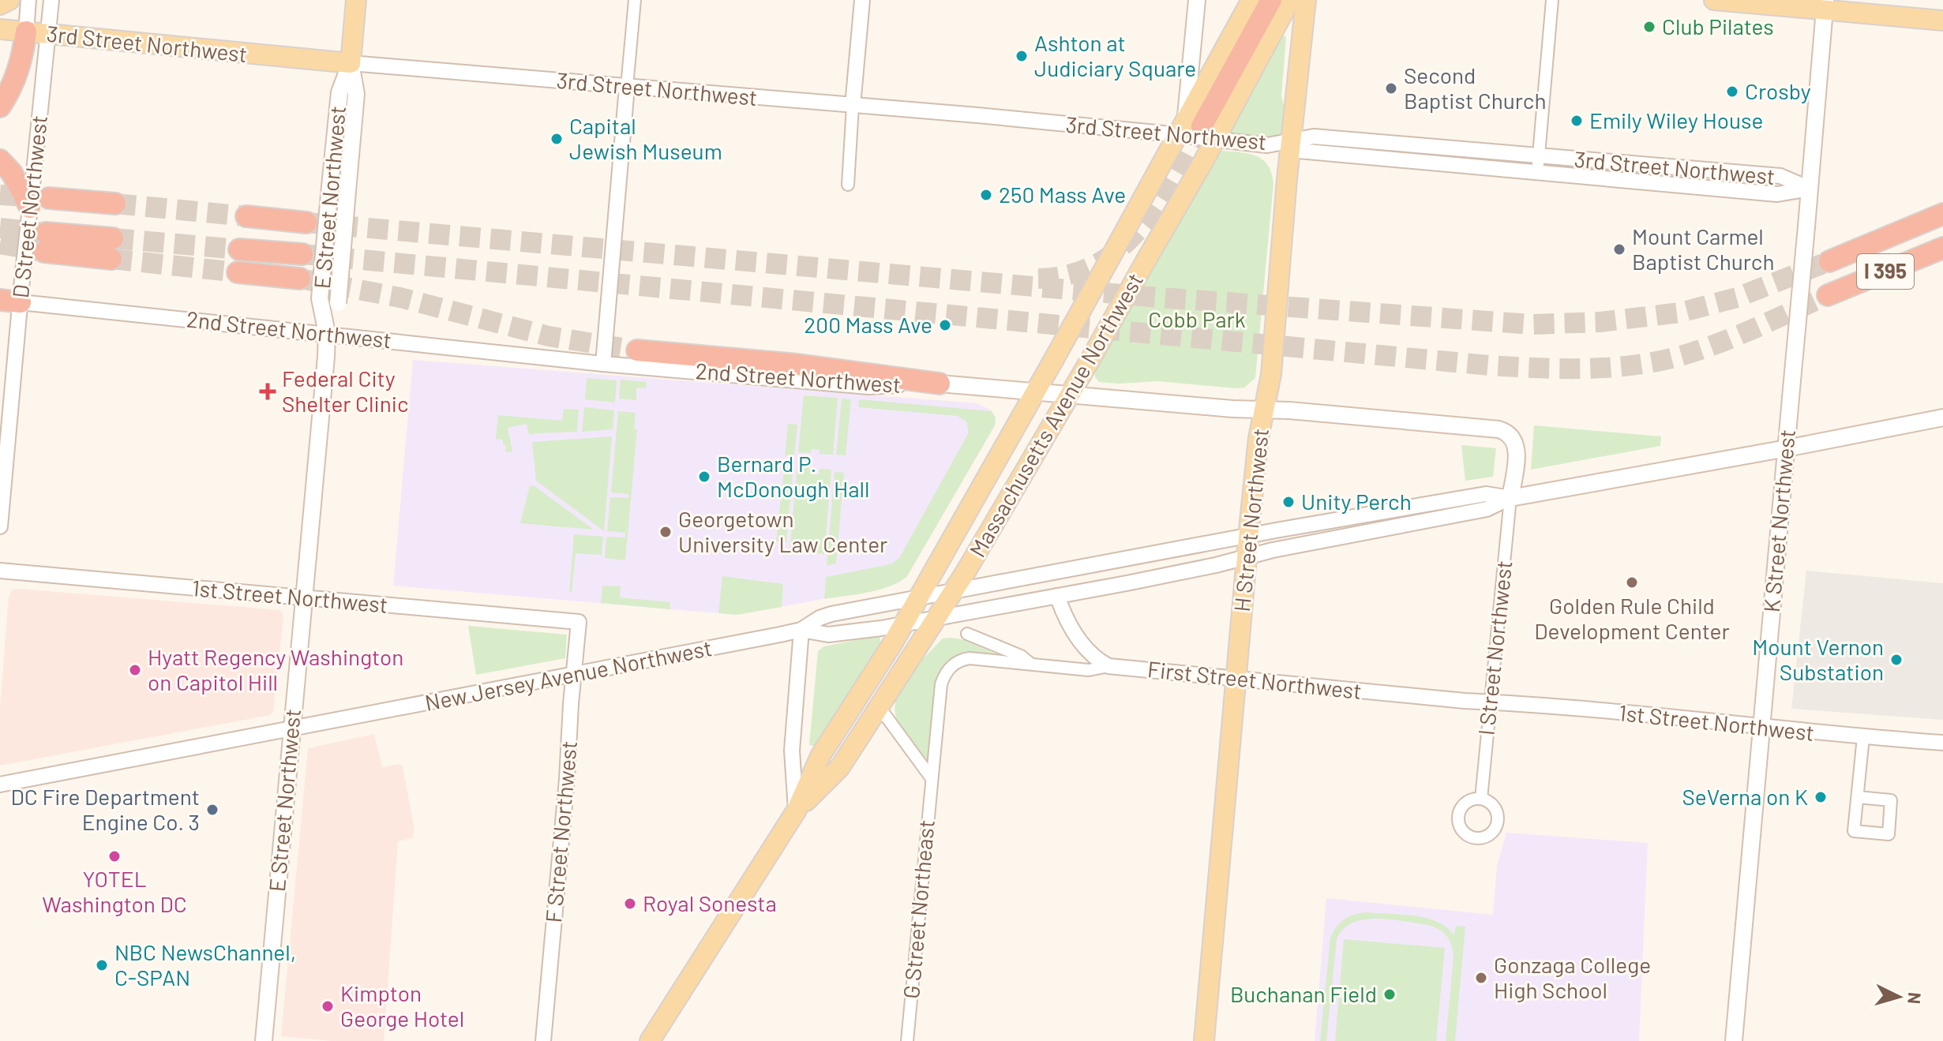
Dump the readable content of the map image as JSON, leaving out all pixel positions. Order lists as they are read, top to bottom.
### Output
{
  "streets": {
    "highway": ["I 395"],
    "main road": [
      "3rd Street Northwest",
      "E Street Northwest",
      "2nd Street Northwest",
      "Massachusetts Avenue Northwest",
      "H Street Northwest",
      "K Street Northwest",
      "New Jersey Avenue Northwest"
    ],
    "street": [
      "D Street Northwest",
      "1st Street Northwest",
      "I Street Northwest",
      "First Street Northwest",
      "F Street Northwest",
      "G Street Northeast"
    ]
  },
  "crossings": [
    ["3rd Street Northwest", "E Street Northwest"],
    ["3rd Street Northwest", "D Street Northwest"],
    ["3rd Street Northwest", "Massachusetts Avenue Northwest"],
    ["3rd Street Northwest", "H Street Northwest"],
    ["3rd Street Northwest", "K Street Northwest"],
    ["E Street Northwest", "2nd Street Northwest"],
    ["E Street Northwest", "1st Street Northwest"],
    ["E Street Northwest", "New Jersey Avenue Northwest"],
    ["D Street Northwest", "2nd Street Northwest"],
    ["2nd Street Northwest", "Massachusetts Avenue Northwest"],
    ["2nd Street Northwest", "H Street Northwest"],
    ["2nd Street Northwest", "I Street Northwest"],
    ["2nd Street Northwest", "New Jersey Avenue Northwest"],
    ["Massachusetts Avenue Northwest", "New Jersey Avenue Northwest"],
    ["H Street Northwest", "New Jersey Avenue Northwest"],
    ["H Street Northwest", "First Street Northwest"],
    ["K Street Northwest", "1st Street Northwest"],
    ["K Street Northwest", "New Jersey Avenue Northwest"],
    ["1st Street Northwest", "I Street Northwest"],
    ["1st Street Northwest", "First Street Northwest"],
    ["1st Street Northwest", "F Street Northwest"],
    ["I Street Northwest", "New Jersey Avenue Northwest"],
    ["I Street Northwest", "First Street Northwest"],
    ["New Jersey Avenue Northwest", "F Street Northwest"]
  ],
  "parks": ["Cobb Park"],
  "places": {
    "other": [
      "Club Pilates",
      "Ashton at Judiciary Square",
      "Second Baptist Church",
      "Crosby",
      "Emily Wiley House",
      "Capital Jewish Museum",
      "250 Mass Ave",
      "Mount Carmel Baptist Church",
      "200 Mass Ave",
      "Bernard P. McDonough Hall",
      "Unity Perch",
      "Georgetown University Law Center",
      "Golden Rule Child Development Center",
      "Mount Vernon Substation",
      "Hyatt Regency Washington on Capitol Hill",
      "SeVerna on K",
      "DC Fire Department Engine Co. 3",
      "YOTEL Washington DC",
      "Royal Sonesta",
      "NBC NewsChannel, C-SPAN",
      "Gonzaga College High School",
      "Buchanan Field",
      "Kimpton George Hotel"
    ],
    "health": ["Federal City Shelter Clinic"]
  },
  "north": "right"
}
